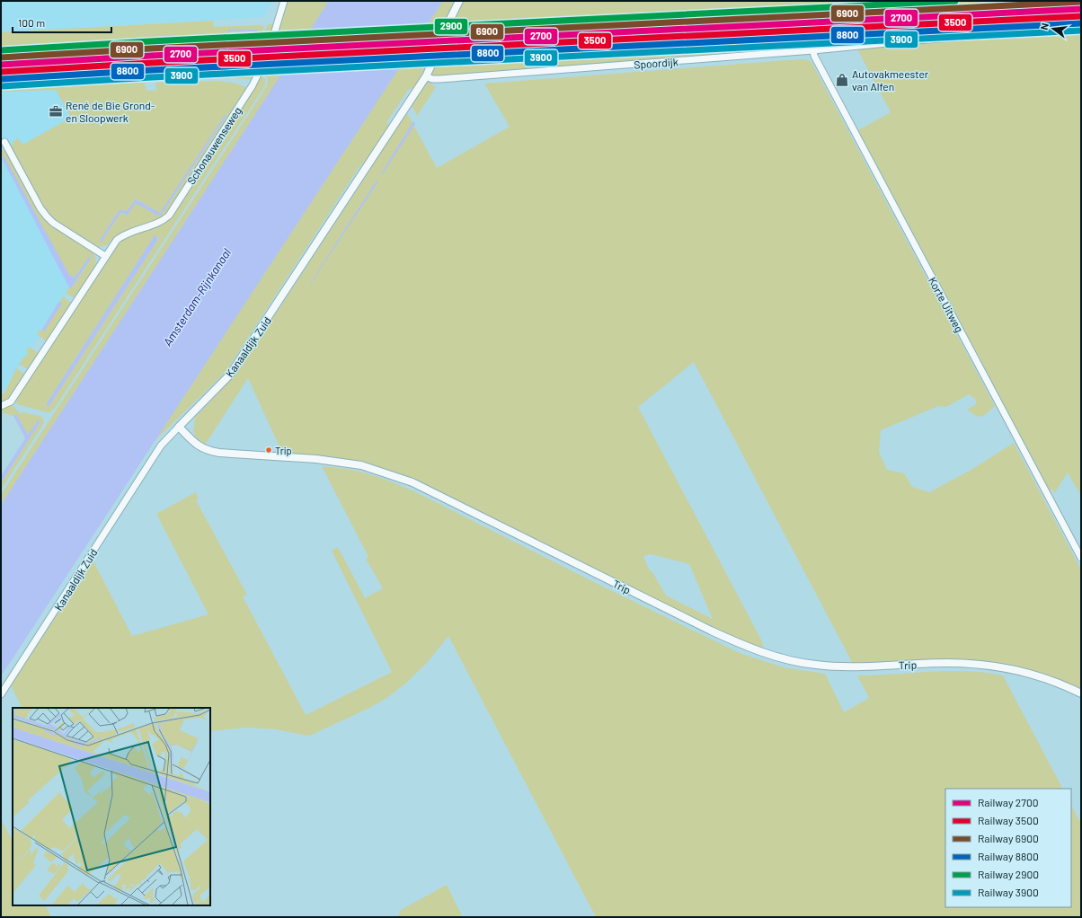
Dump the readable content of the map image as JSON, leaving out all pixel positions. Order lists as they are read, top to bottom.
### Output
{
  "streets": {
    "street": [
      "Spoordijk",
      "Schonauwenseweg",
      "Korte Uitweg",
      "Kanaaldijk Zuid",
      "Trip"
    ]
  },
  "crossings": [
    ["Spoordijk", "Korte Uitweg"],
    ["Spoordijk", "Kanaaldijk Zuid"],
    ["Kanaaldijk Zuid", "Trip"]
  ],
  "water": ["Amsterdam-Rijnkanaal"],
  "places": {
    "shop": ["Autovakmeester van Alfen"],
    "office": ["René de Bie Grond- en Sloopwerk"],
    "other": ["Trip"]
  },
  "lines": [
    "rail line 2900",
    "rail line 6900",
    "rail line 2700",
    "rail line 3500",
    "rail line 8800",
    "rail line 3900"
  ],
  "legend": [
    "Railway 2700",
    "Railway 3500",
    "Railway 6900",
    "Railway 8800",
    "Railway 2900",
    "Railway 3900"
  ],
  "scale_bar": "100 m",
  "north": "left"
}
